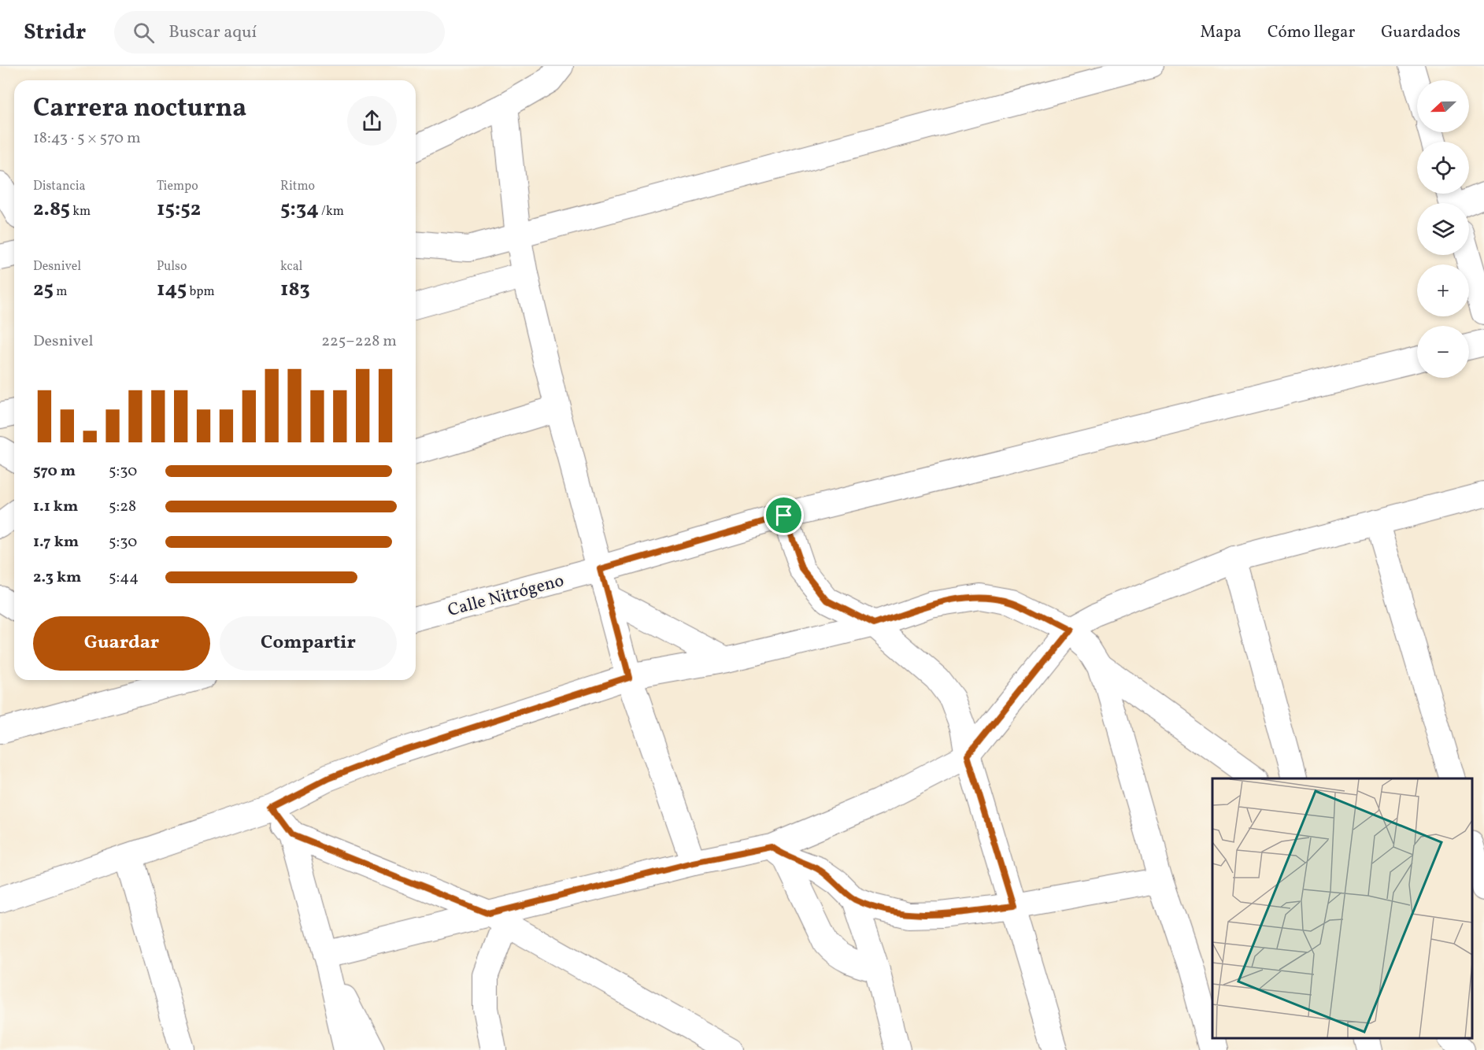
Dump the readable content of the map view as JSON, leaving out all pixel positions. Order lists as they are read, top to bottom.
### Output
{
  "streets": {
    "street": ["Calle Nitrógeno"]
  },
  "north": "left",
  "page": {
    "header": "Stridr",
    "search": "Buscar aquí",
    "nav": ["Mapa", "Cómo llegar", "Guardados"],
    "map_buttons": ["+", "−"],
    "heading": ["Carrera nocturna", "18:43 · 5 × 570 m"],
    "stats": [
      ["Distancia", "2.85 km"],
      ["Tiempo", "15:52"],
      ["Ritmo", "5:34 /km"],
      ["Desnivel", "25 m"],
      ["Pulso", "145 bpm"],
      ["kcal", "183"]
    ],
    "chart": ["Desnivel", "225–228 m"],
    "list": [
      {
        "name": "570 m",
        "note": "5:30"
      },
      {
        "name": "1.1 km",
        "note": "5:28"
      },
      {
        "name": "1.7 km",
        "note": "5:30"
      },
      {
        "name": "2.3 km",
        "note": "5:44"
      }
    ],
    "buttons": ["Guardar", "Compartir"]
  }
}
